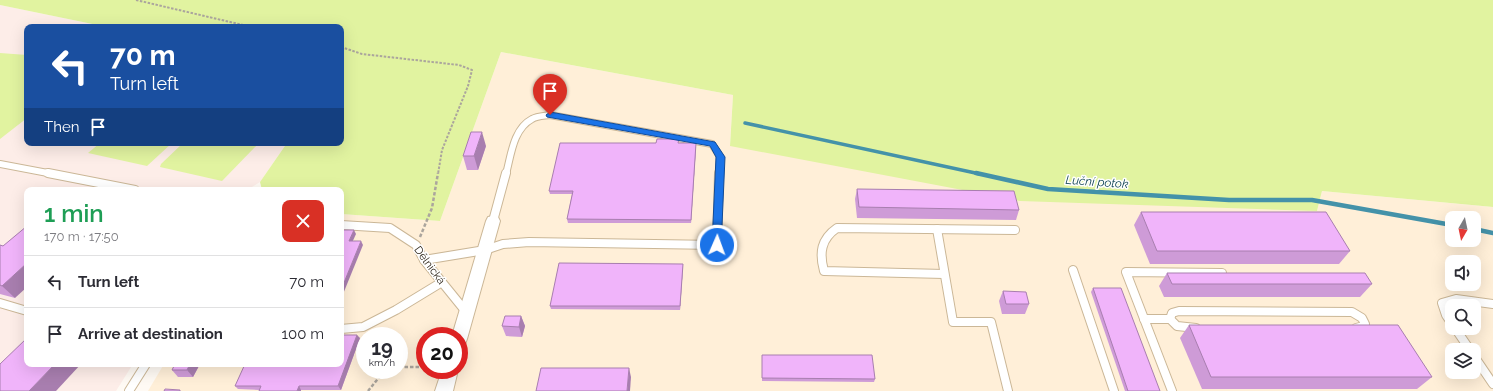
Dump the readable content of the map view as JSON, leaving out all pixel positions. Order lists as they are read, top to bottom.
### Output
{
  "streets": {
    "lane": ["Dělnická"]
  },
  "water": ["Luční potok"],
  "north": "bottom",
  "page": {
    "turn": ["70 m", "Turn left"],
    "then": "Then",
    "heading": ["1 min", "170 m · 17:50"],
    "list": [
      {
        "name": "Turn left",
        "value": "70 m"
      },
      {
        "name": "Arrive at destination",
        "value": "100 m"
      }
    ],
    "speed": "19 km/h",
    "limit": "20"
  }
}
